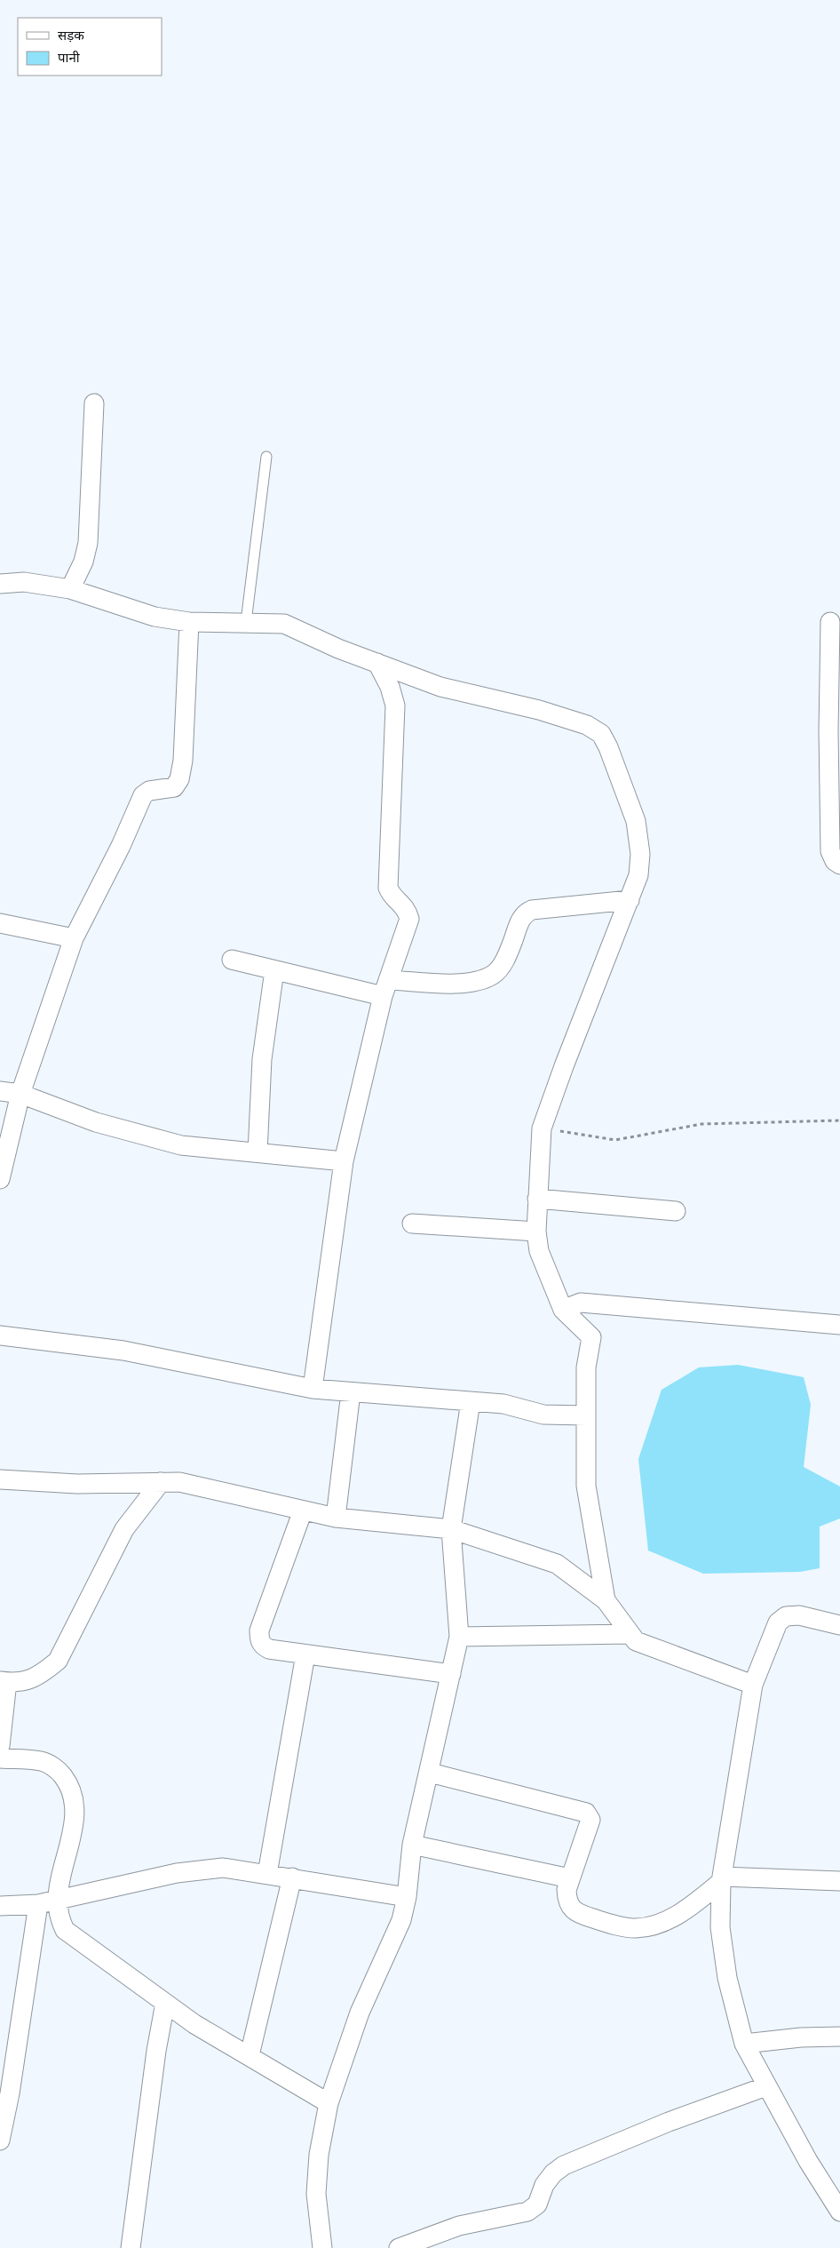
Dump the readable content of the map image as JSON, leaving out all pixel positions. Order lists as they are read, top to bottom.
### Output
{
  "legend": ["सड़क", "पानी"]
}
